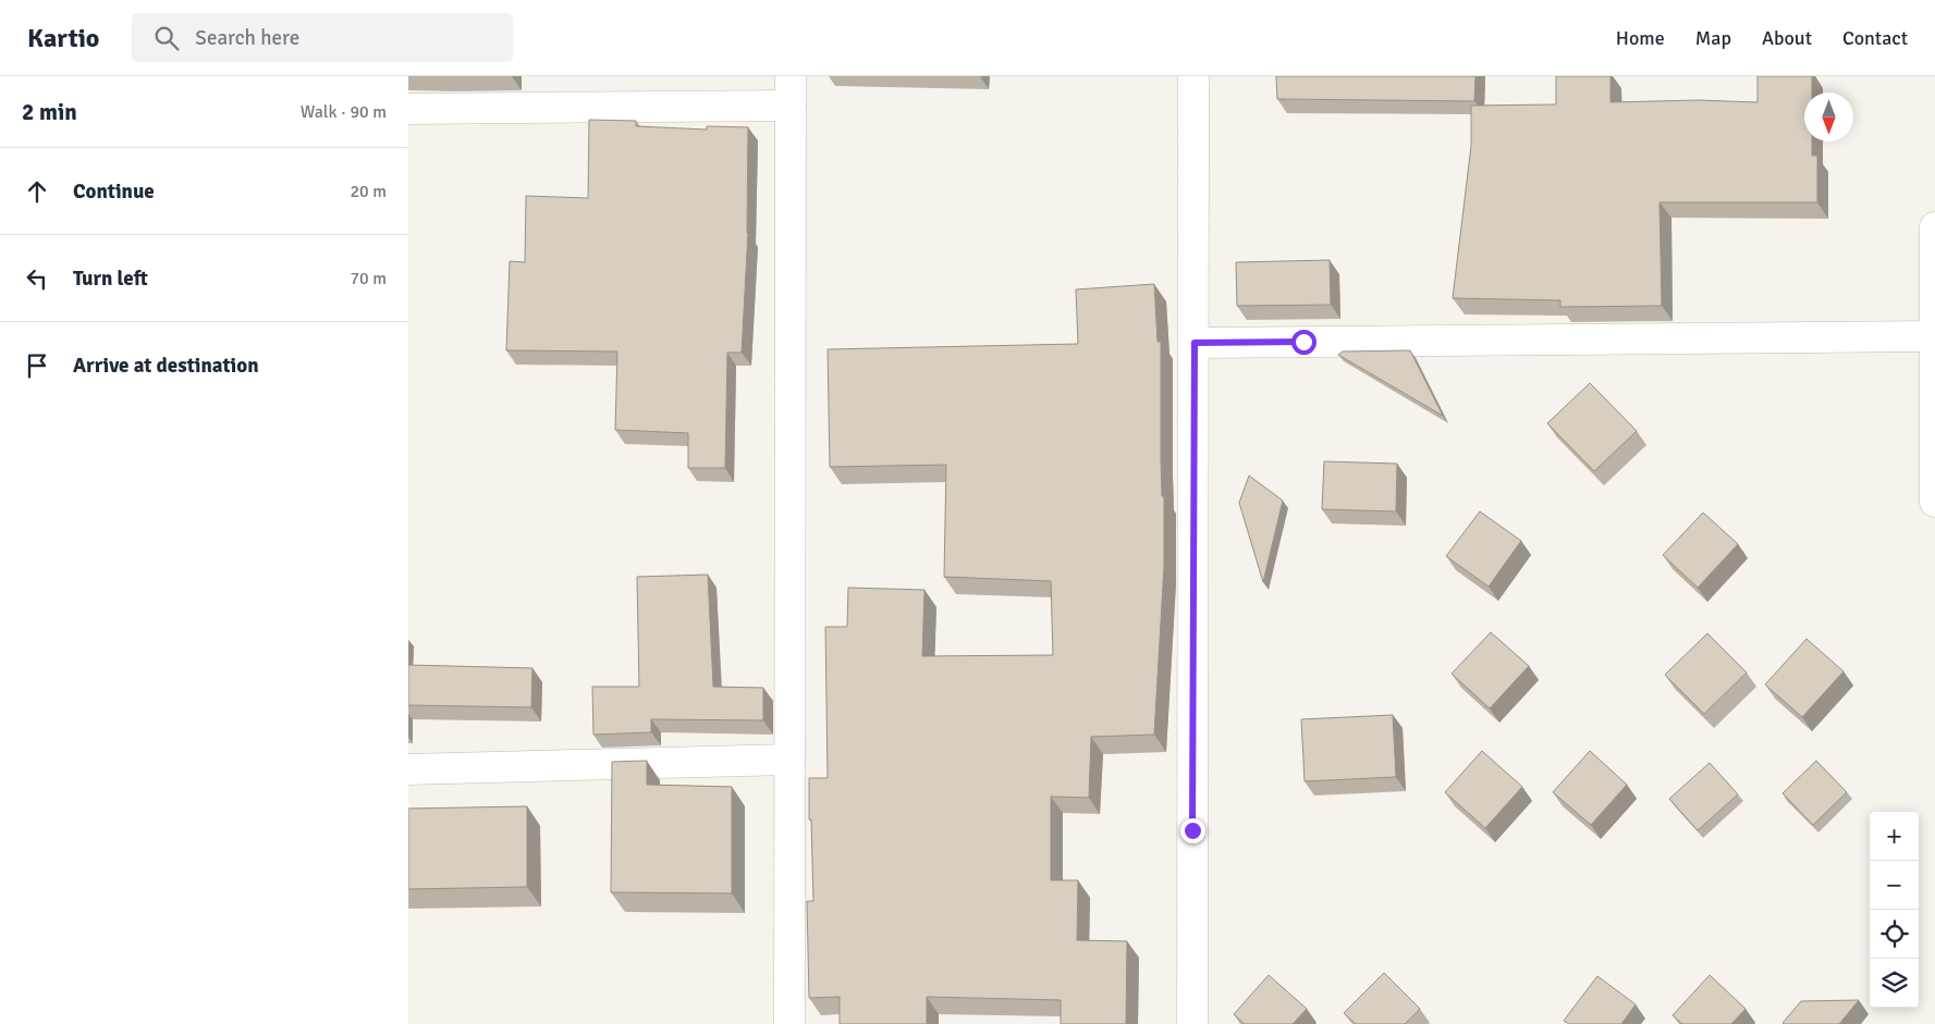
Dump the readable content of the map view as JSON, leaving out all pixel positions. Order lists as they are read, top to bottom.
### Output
{
  "north": "bottom",
  "page": {
    "header": "Kartio",
    "search": "Search here",
    "nav": [
      "Home",
      "Map",
      "About",
      "Contact"
    ],
    "heading": ["2 min", "Walk · 90 m"],
    "list": [
      ["Continue", "20 m"],
      ["Turn left", "70 m"],
      "Arrive at destination"
    ],
    "map_buttons": ["+", "−"]
  }
}
